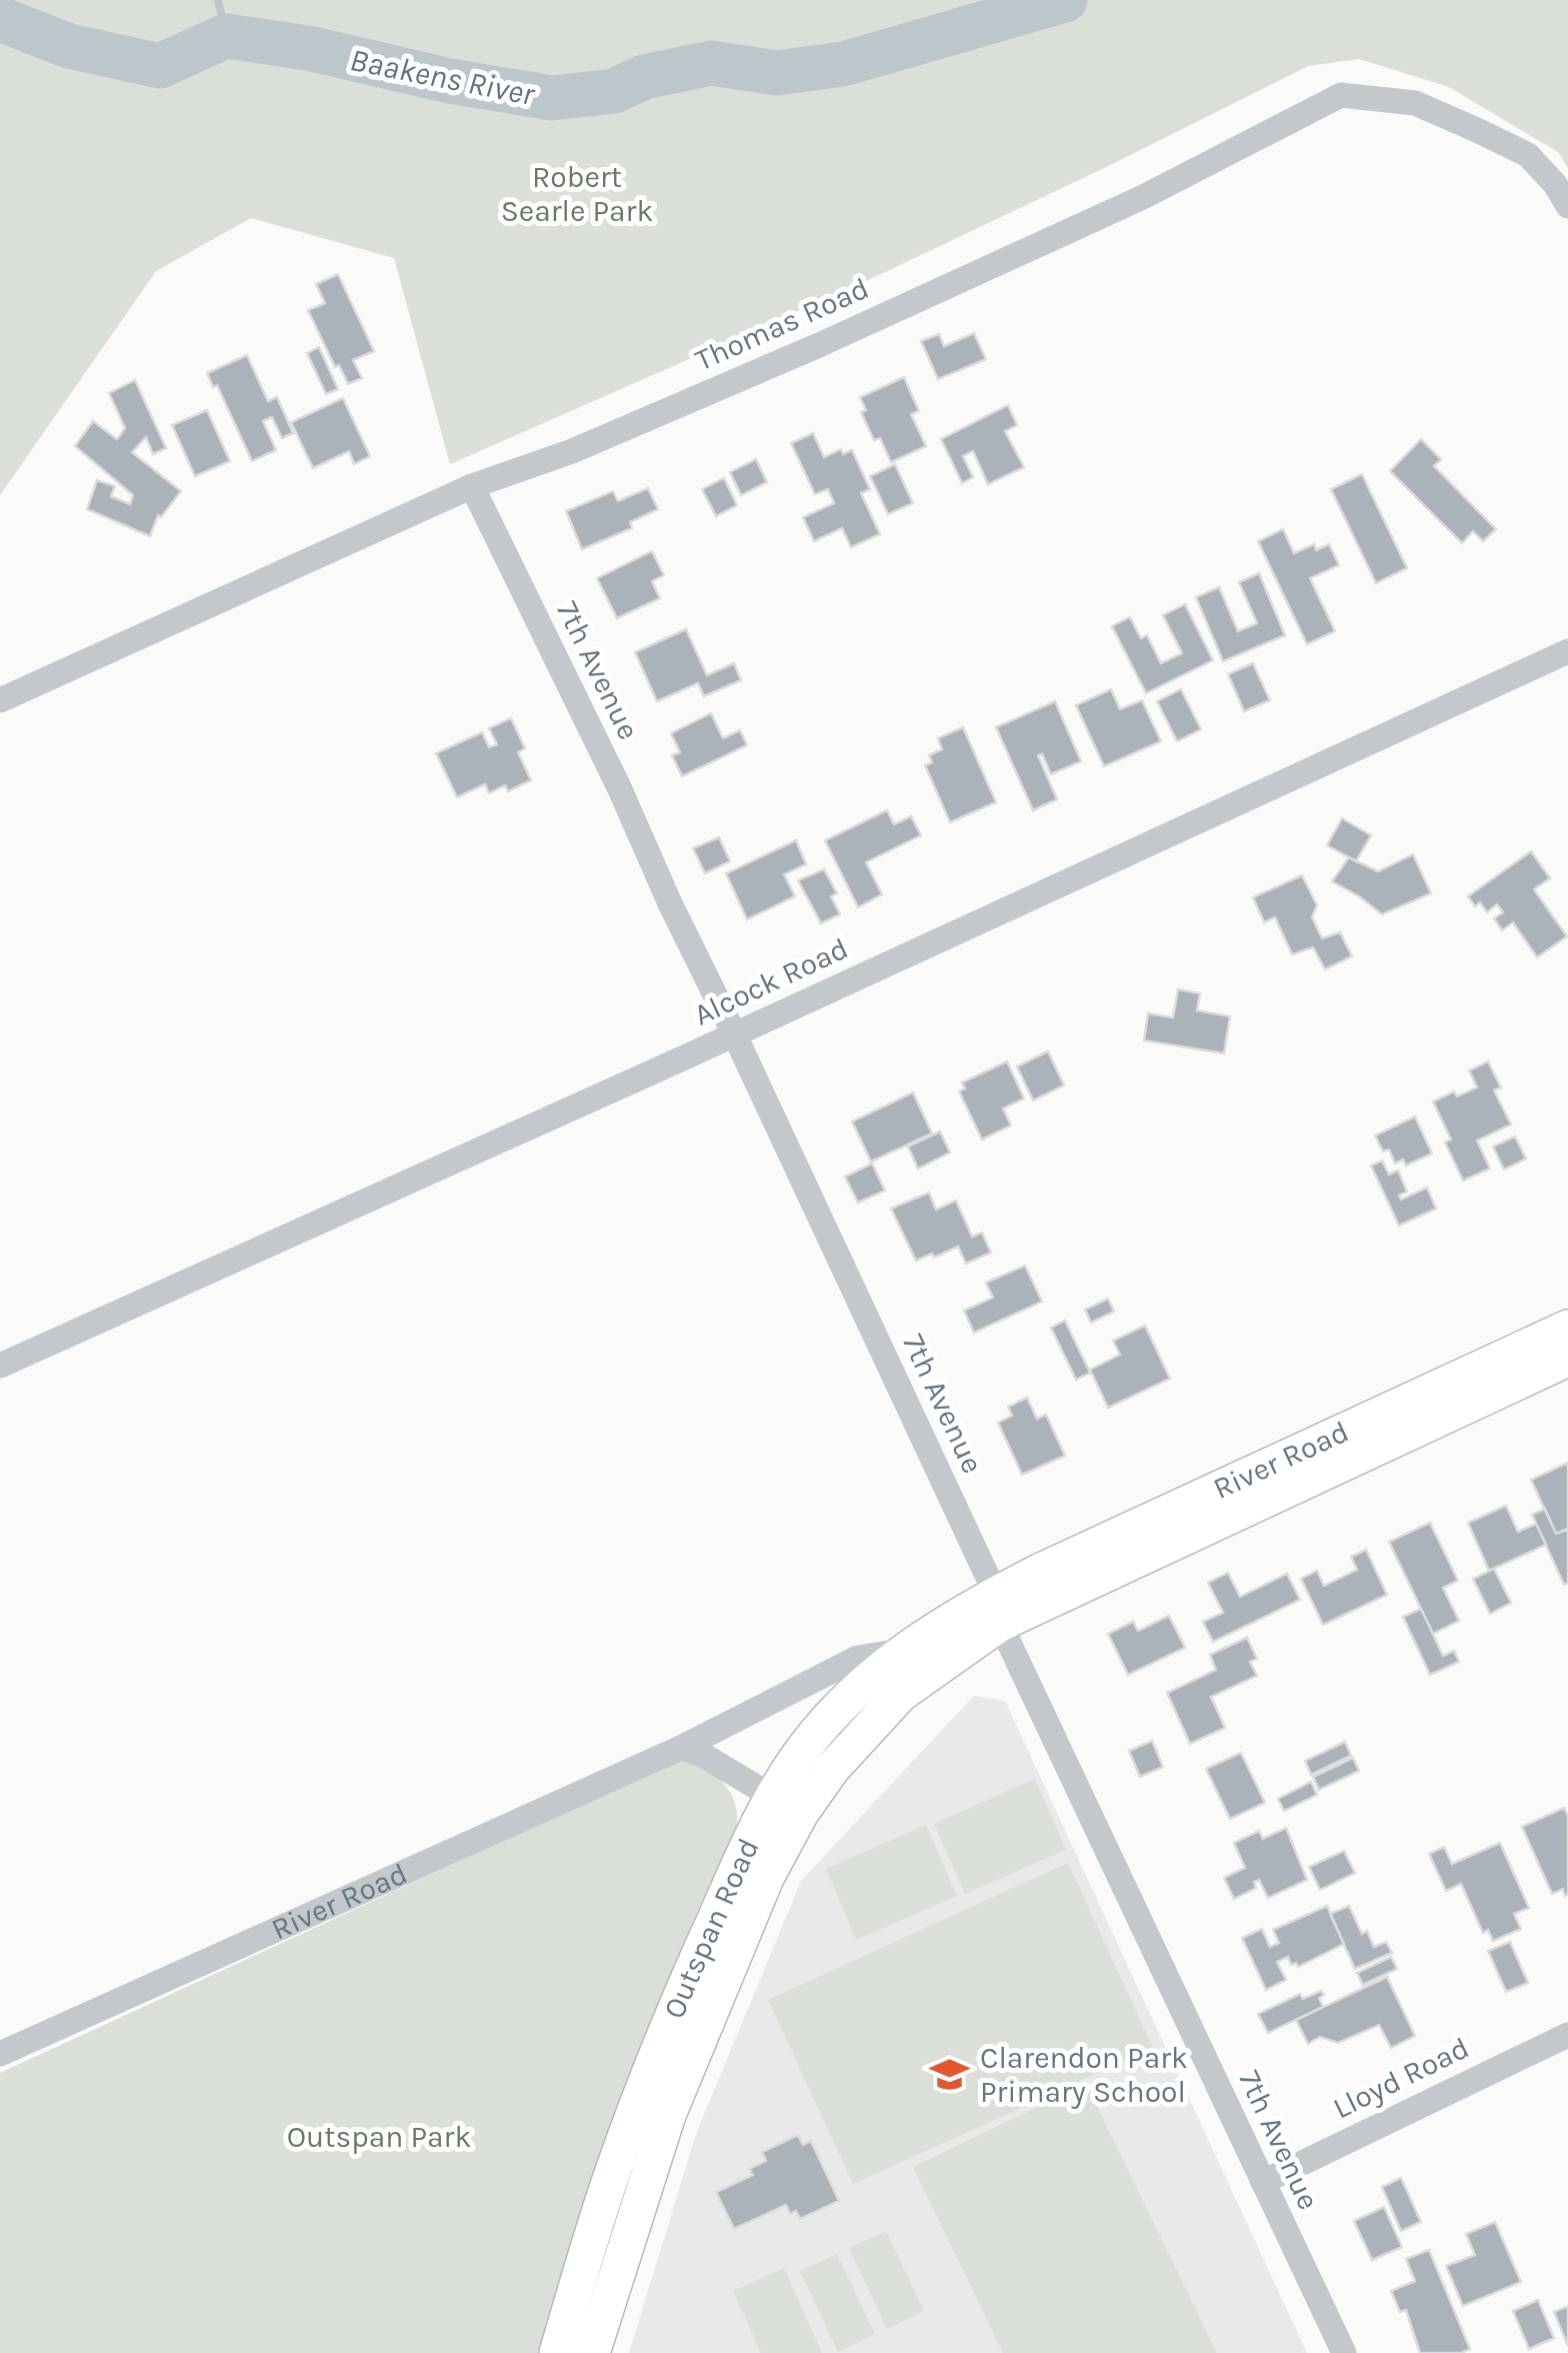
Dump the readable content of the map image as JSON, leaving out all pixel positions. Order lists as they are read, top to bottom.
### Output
{
  "streets": {
    "main road": ["River Road", "Outspan Road"],
    "street": [
      "Thomas Road",
      "7th Avenue",
      "Alcock Road",
      "Lloyd Road"
    ]
  },
  "crossings": [
    ["Thomas Road", "7th Avenue"],
    ["7th Avenue", "Alcock Road"],
    ["7th Avenue", "River Road"],
    ["7th Avenue", "Outspan Road"],
    ["7th Avenue", "Lloyd Road"],
    ["River Road", "Outspan Road"]
  ],
  "water": ["Baakens River"],
  "parks": ["Robert Searle Park", "Outspan Park"],
  "places": {
    "school or university": ["Clarendon Park Primary School"]
  }
}
